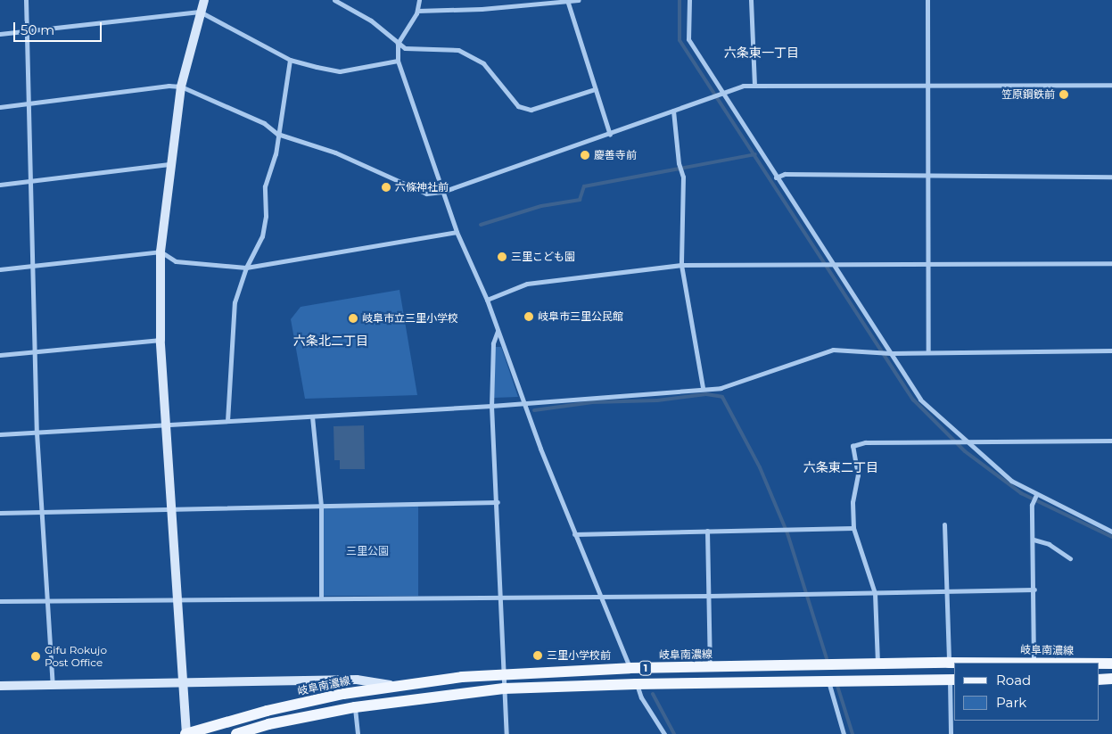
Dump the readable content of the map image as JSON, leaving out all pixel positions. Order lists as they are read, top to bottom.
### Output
{
  "streets": {
    "main road": ["岐阜南濃線", "1"]
  },
  "districts": ["六条東一丁目", "六条北二丁目", "六条東二丁目"],
  "parks": ["三里公園"],
  "places": [
    "笠原鋼鉄前",
    "慶善寺前",
    "六條神社前",
    "三里こども園",
    "岐阜市三里公民館",
    "岐阜市立三里小学校",
    "三里小学校前",
    "Gifu Rokujo Post Office"
  ],
  "legend": ["Road", "Park"],
  "scale_bar": "50 m"
}
